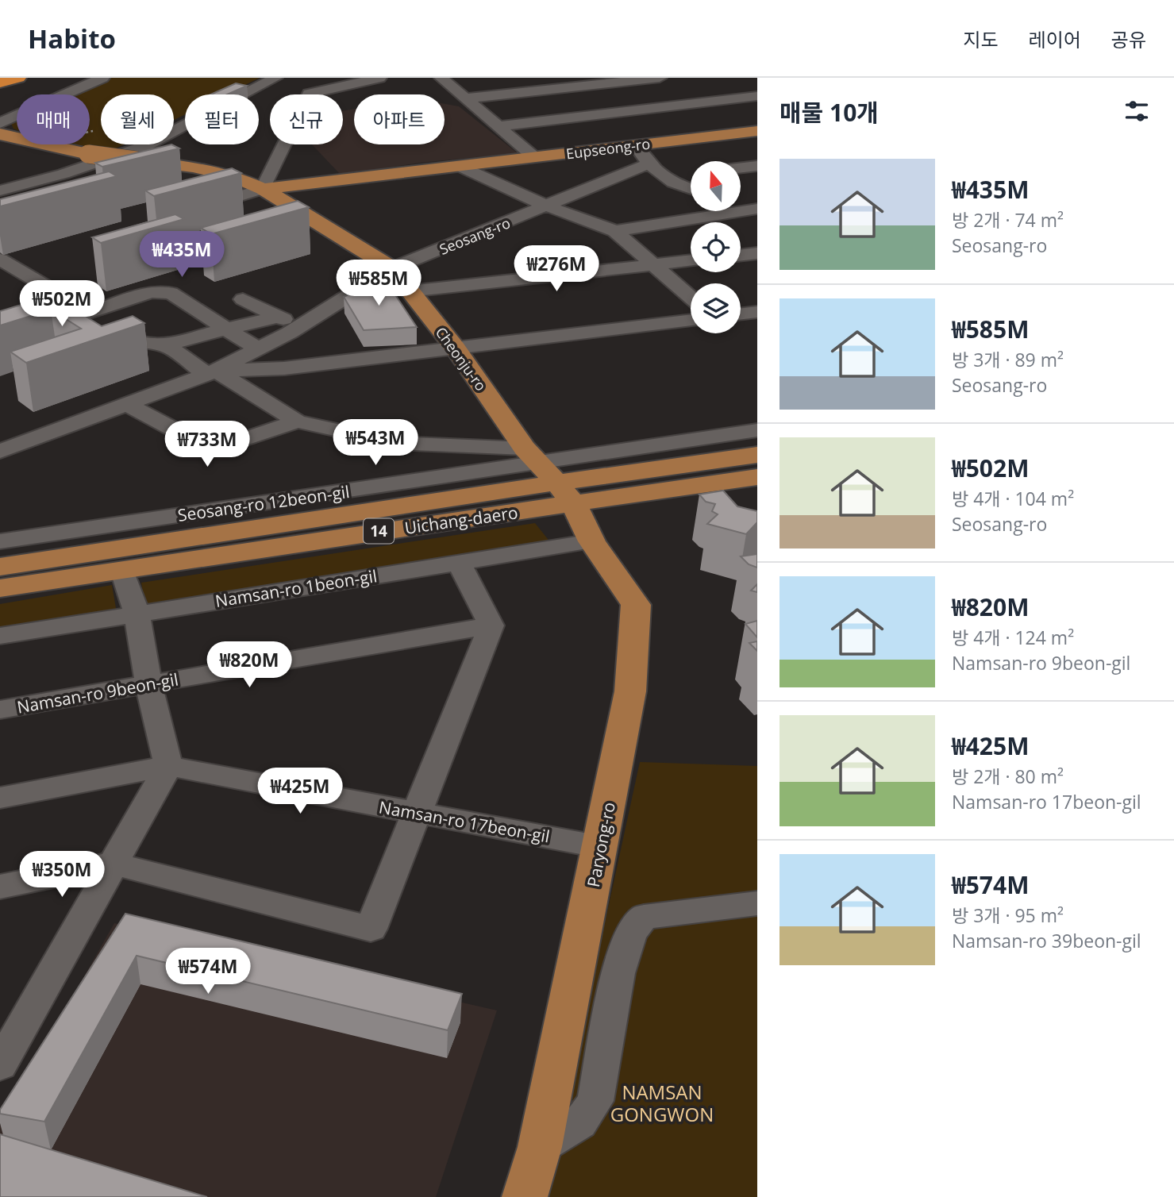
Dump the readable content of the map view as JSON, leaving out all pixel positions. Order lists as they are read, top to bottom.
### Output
{
  "streets": {
    "main road": [
      "Eupseong-ro",
      "Cheonju-ro",
      "Uichang-daero",
      "14",
      "Paryong-ro"
    ],
    "street": [
      "Seosang-ro",
      "Seosang-ro 12beon-gil",
      "Namsan-ro 1beon-gil",
      "Namsan-ro 9beon-gil",
      "Namsan-ro 17beon-gil"
    ]
  },
  "crossings": [
    ["Eupseong-ro", "Cheonju-ro"],
    ["Seosang-ro", "Cheonju-ro"],
    ["Cheonju-ro", "Seosang-ro 12beon-gil"],
    ["Cheonju-ro", "Uichang-daero"],
    ["Cheonju-ro", "Paryong-ro"],
    ["Seosang-ro 12beon-gil", "Uichang-daero"],
    ["Seosang-ro 12beon-gil", "Paryong-ro"],
    ["Uichang-daero", "Paryong-ro"],
    ["Namsan-ro 1beon-gil", "Paryong-ro"],
    ["Namsan-ro 17beon-gil", "Paryong-ro"]
  ],
  "parks": ["NAMSAN GONGWON"],
  "north": "top",
  "page": {
    "header": "Habito",
    "nav": ["지도", "레이어", "공유"],
    "heading": "매물 10개",
    "chip": [
      "매매",
      "월세",
      "필터",
      "신규",
      "아파트"
    ],
    "list": [
      {
        "name": "₩435M",
        "note": "방 2개 · 74 m² · Seosang-ro"
      },
      {
        "name": "₩585M",
        "note": "방 3개 · 89 m² · Seosang-ro"
      },
      {
        "name": "₩502M",
        "note": "방 4개 · 104 m² · Seosang-ro"
      },
      {
        "name": "₩820M",
        "note": "방 4개 · 124 m² · Namsan-ro 9beon-gil"
      },
      {
        "name": "₩425M",
        "note": "방 2개 · 80 m² · Namsan-ro 17beon-gil"
      },
      {
        "name": "₩574M",
        "note": "방 3개 · 95 m² · Namsan-ro 39beon-gil"
      }
    ],
    "price": [
      "₩435M",
      "₩276M",
      "₩585M",
      "₩502M",
      "₩543M",
      "₩733M",
      "₩820M",
      "₩425M",
      "₩350M",
      "₩574M"
    ]
  }
}
